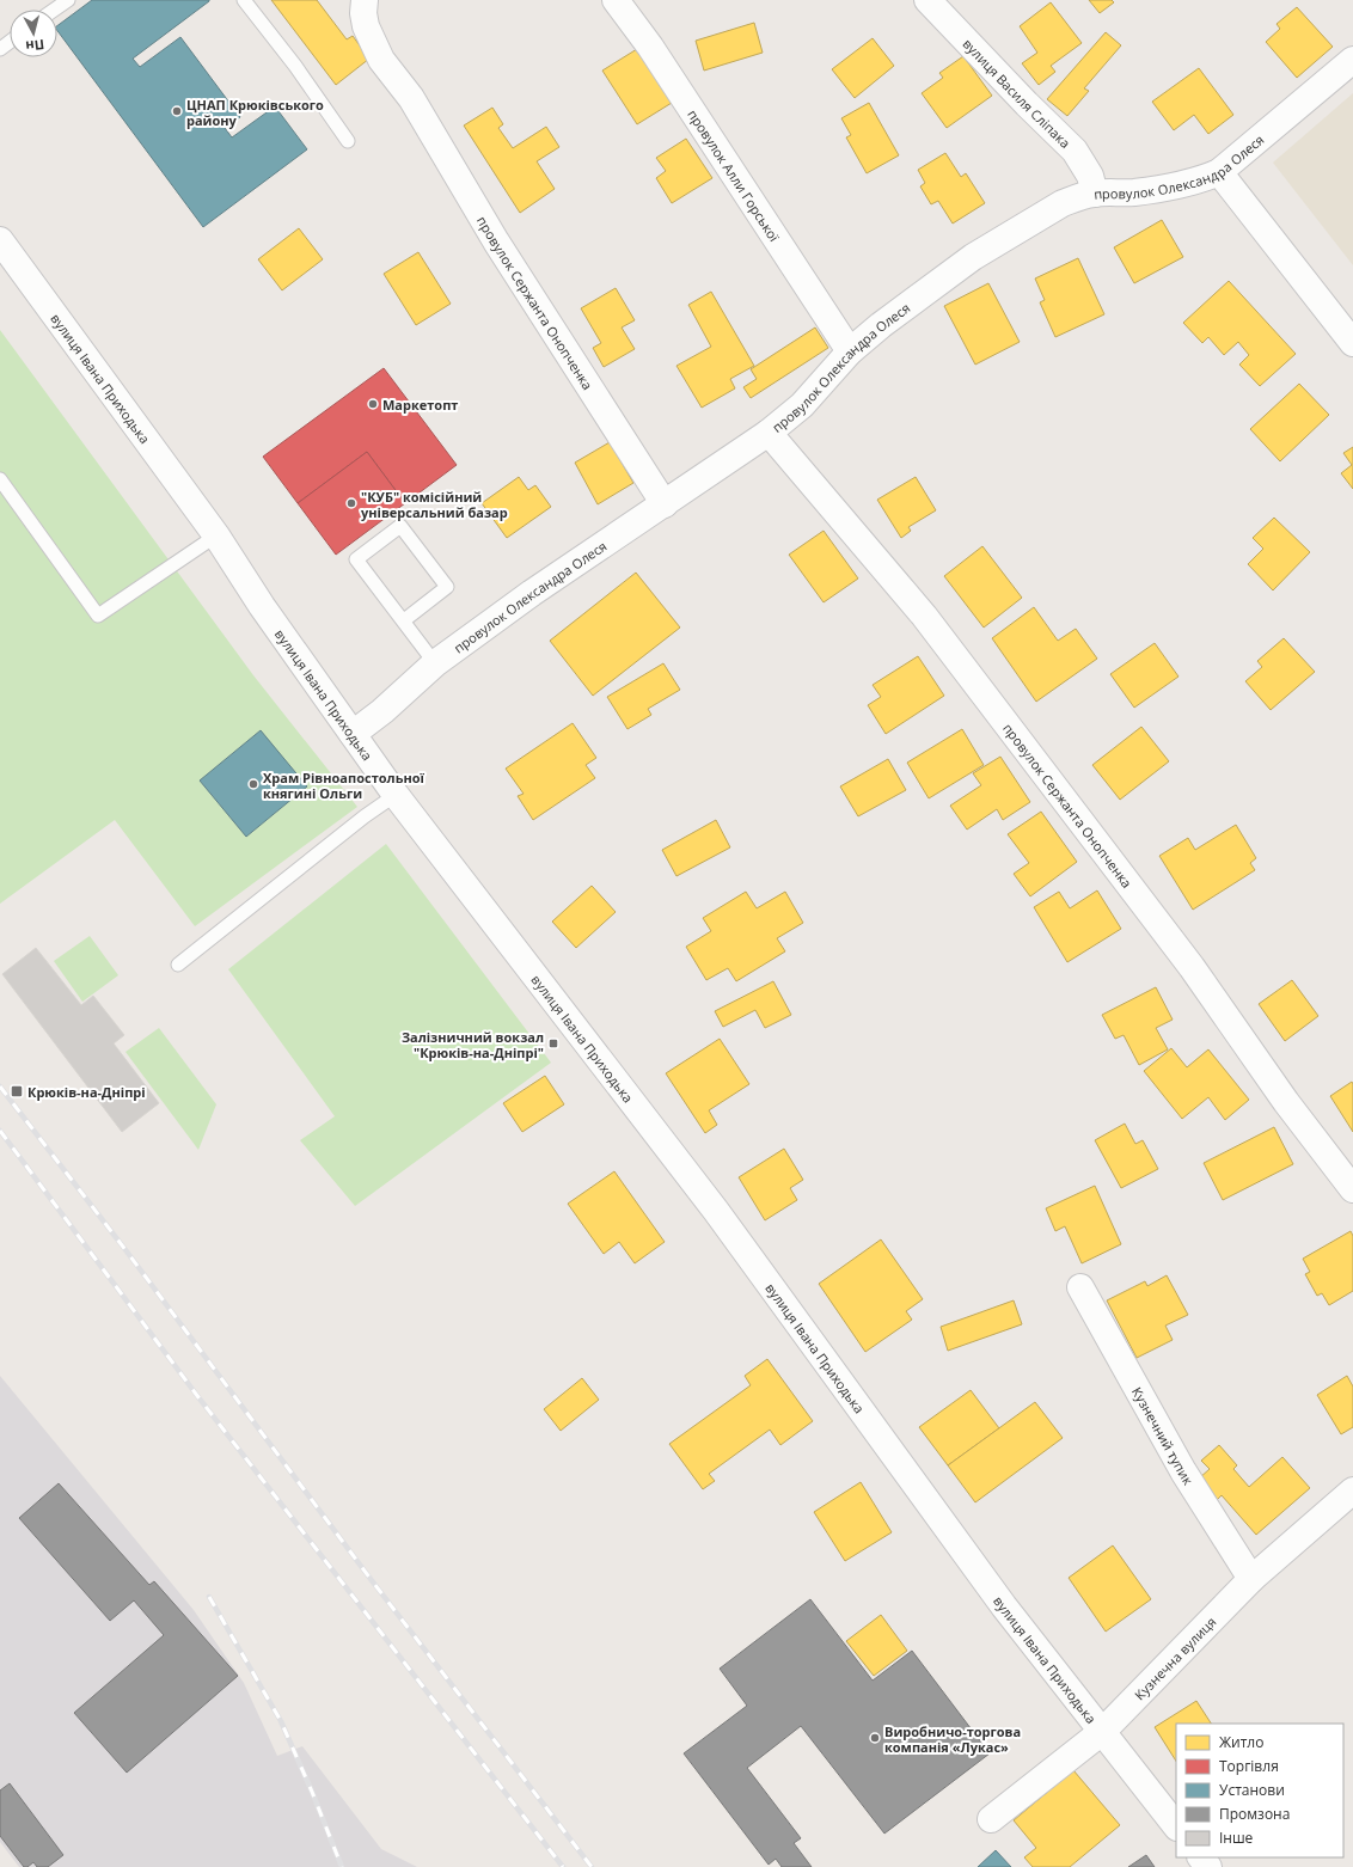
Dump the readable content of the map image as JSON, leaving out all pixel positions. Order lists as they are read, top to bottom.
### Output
{
  "streets": {
    "street": [
      "вулиця Василя Сліпака",
      "провулок Олександра Олеся",
      "провулок Алли Горської",
      "провулок Сержанта Онопченка",
      "вулиця Івана Приходька",
      "Кузнечний тупик",
      "Кузнечна вулиця"
    ]
  },
  "crossings": [
    ["вулиця Василя Сліпака", "провулок Олександра Олеся"],
    ["провулок Олександра Олеся", "провулок Алли Горської"],
    ["провулок Олександра Олеся", "провулок Сержанта Онопченка"],
    ["провулок Олександра Олеся", "вулиця Івана Приходька"],
    ["вулиця Івана Приходька", "Кузнечна вулиця"],
    ["Кузнечний тупик", "Кузнечна вулиця"]
  ],
  "places": {
    "other": [
      "ЦНАП Крюківського району",
      "Маркетопт",
      "\"КУБ\" комісійний універсальний базар",
      "Храм Рівноапостольної княгині Ольги",
      "Виробничо-торгова компанія «Лукас»"
    ],
    "transit": ["Залізничний вокзал \"Крюкiв-на-Днiпрi\"", "Крюків-на-Дніпрі"]
  },
  "legend": [
    "Житло",
    "Торгівля",
    "Установи",
    "Промзона",
    "Інше"
  ],
  "north": "bottom"
}
